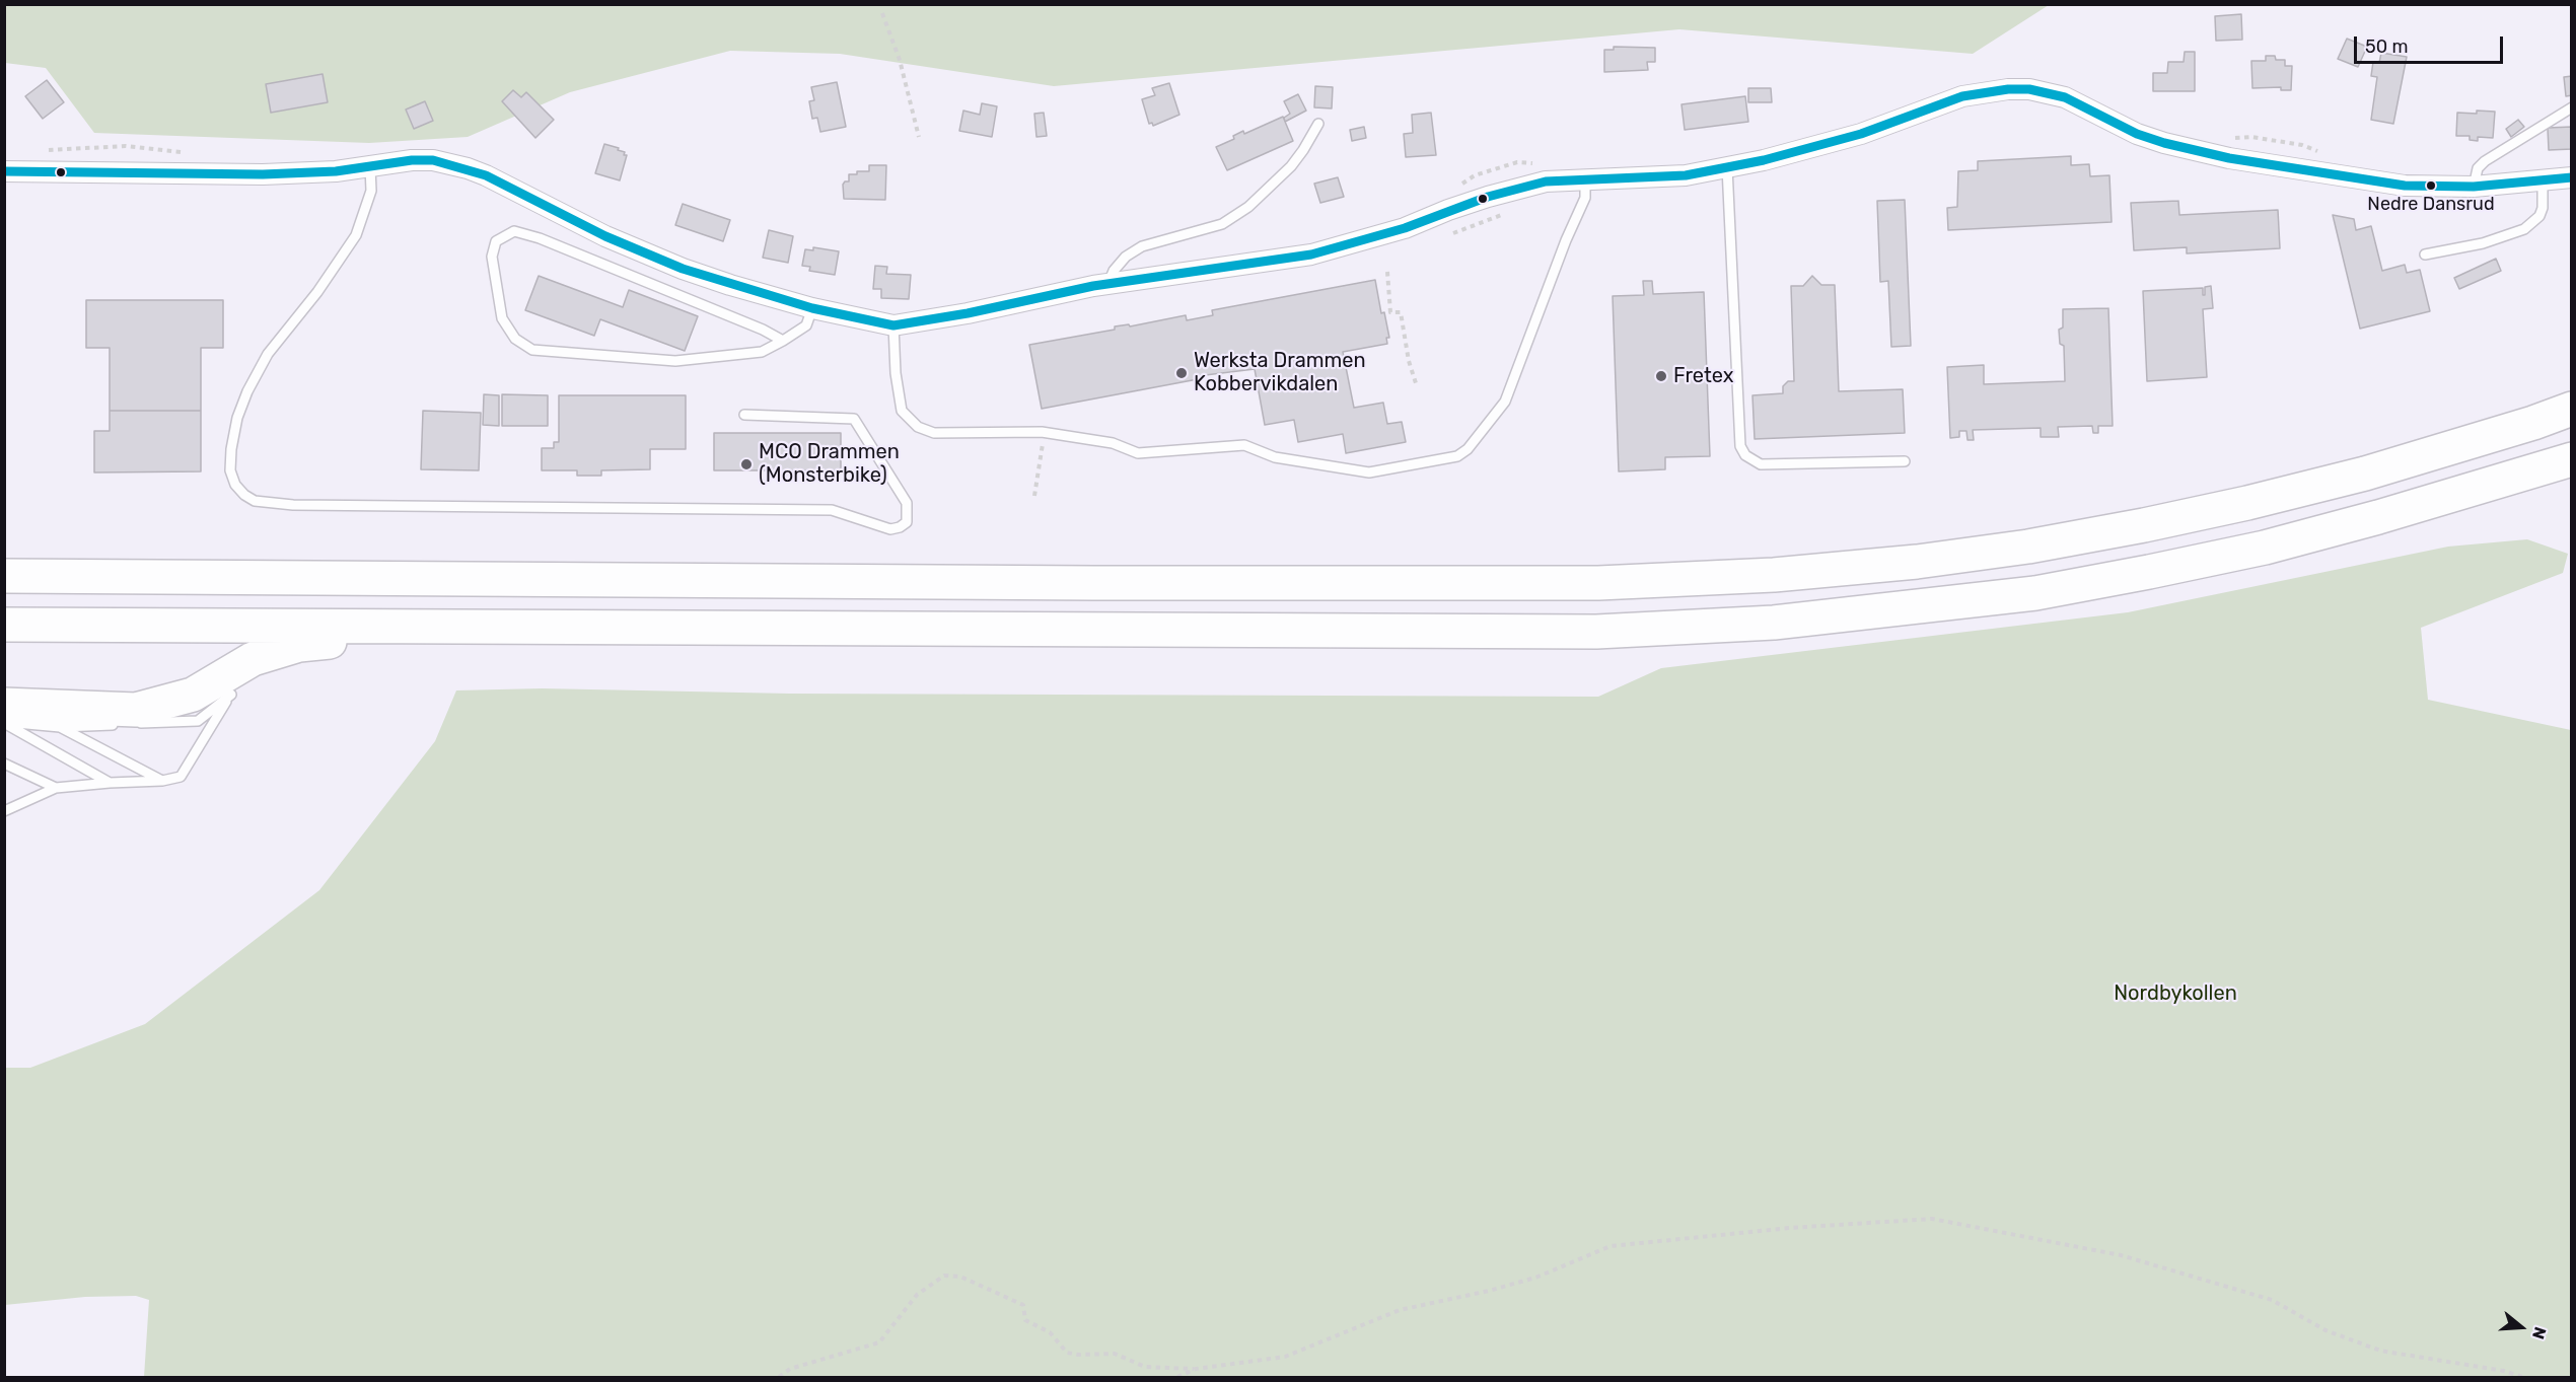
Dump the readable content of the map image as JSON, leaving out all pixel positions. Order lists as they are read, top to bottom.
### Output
{
  "parks": ["Nordbykollen"],
  "places": [
    "Nedre Dansrud",
    "Werksta Drammen Kobbervikdalen",
    "Fretex",
    "MCO Drammen (Monsterbike)"
  ],
  "scale_bar": "50 m",
  "north": "right"
}
